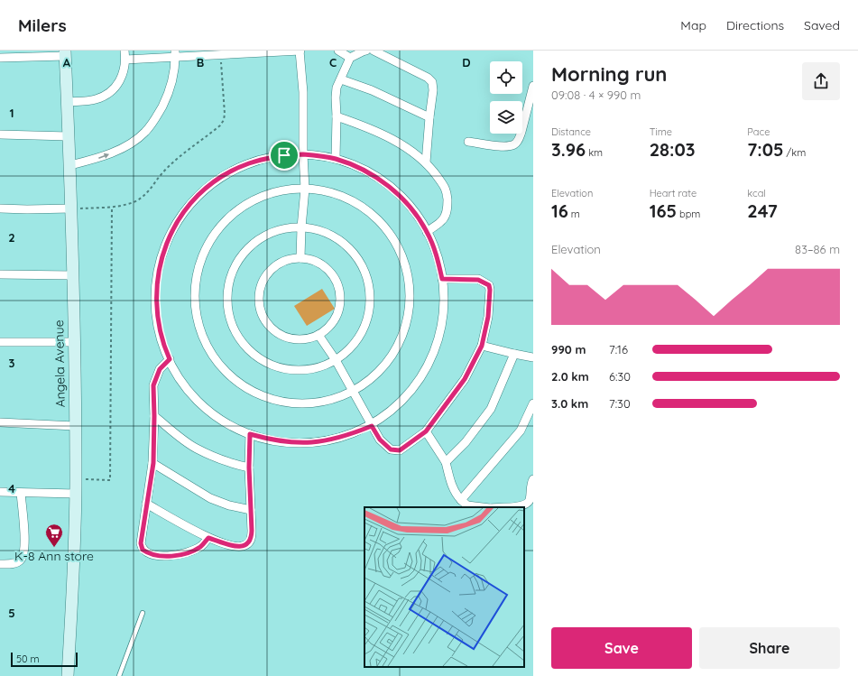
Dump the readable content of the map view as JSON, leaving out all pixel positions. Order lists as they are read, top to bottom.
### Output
{
  "streets": {
    "main road": ["Angela Avenue"]
  },
  "places": {
    "supermarket": ["K-8 Ann store"]
  },
  "scale_bar": "50 m",
  "page": {
    "header": "Milers",
    "nav": ["Map", "Directions", "Saved"],
    "heading": ["Morning run", "09:08 · 4 × 990 m"],
    "stats": [
      ["Distance", "3.96 km"],
      ["Time", "28:03"],
      ["Pace", "7:05 /km"],
      ["Elevation", "16 m"],
      ["Heart rate", "165 bpm"],
      ["kcal", "247"]
    ],
    "chart": ["Elevation", "83–86 m"],
    "list": [
      {
        "name": "990 m",
        "note": "7:16"
      },
      {
        "name": "2.0 km",
        "note": "6:30"
      },
      {
        "name": "3.0 km",
        "note": "7:30"
      }
    ],
    "buttons": ["Save", "Share"],
    "scale": "50 m"
  },
  "grid": {
    "columns": [
      "A",
      "B",
      "C",
      "D"
    ],
    "rows": [
      "1",
      "2",
      "3",
      "4",
      "5"
    ]
  }
}
